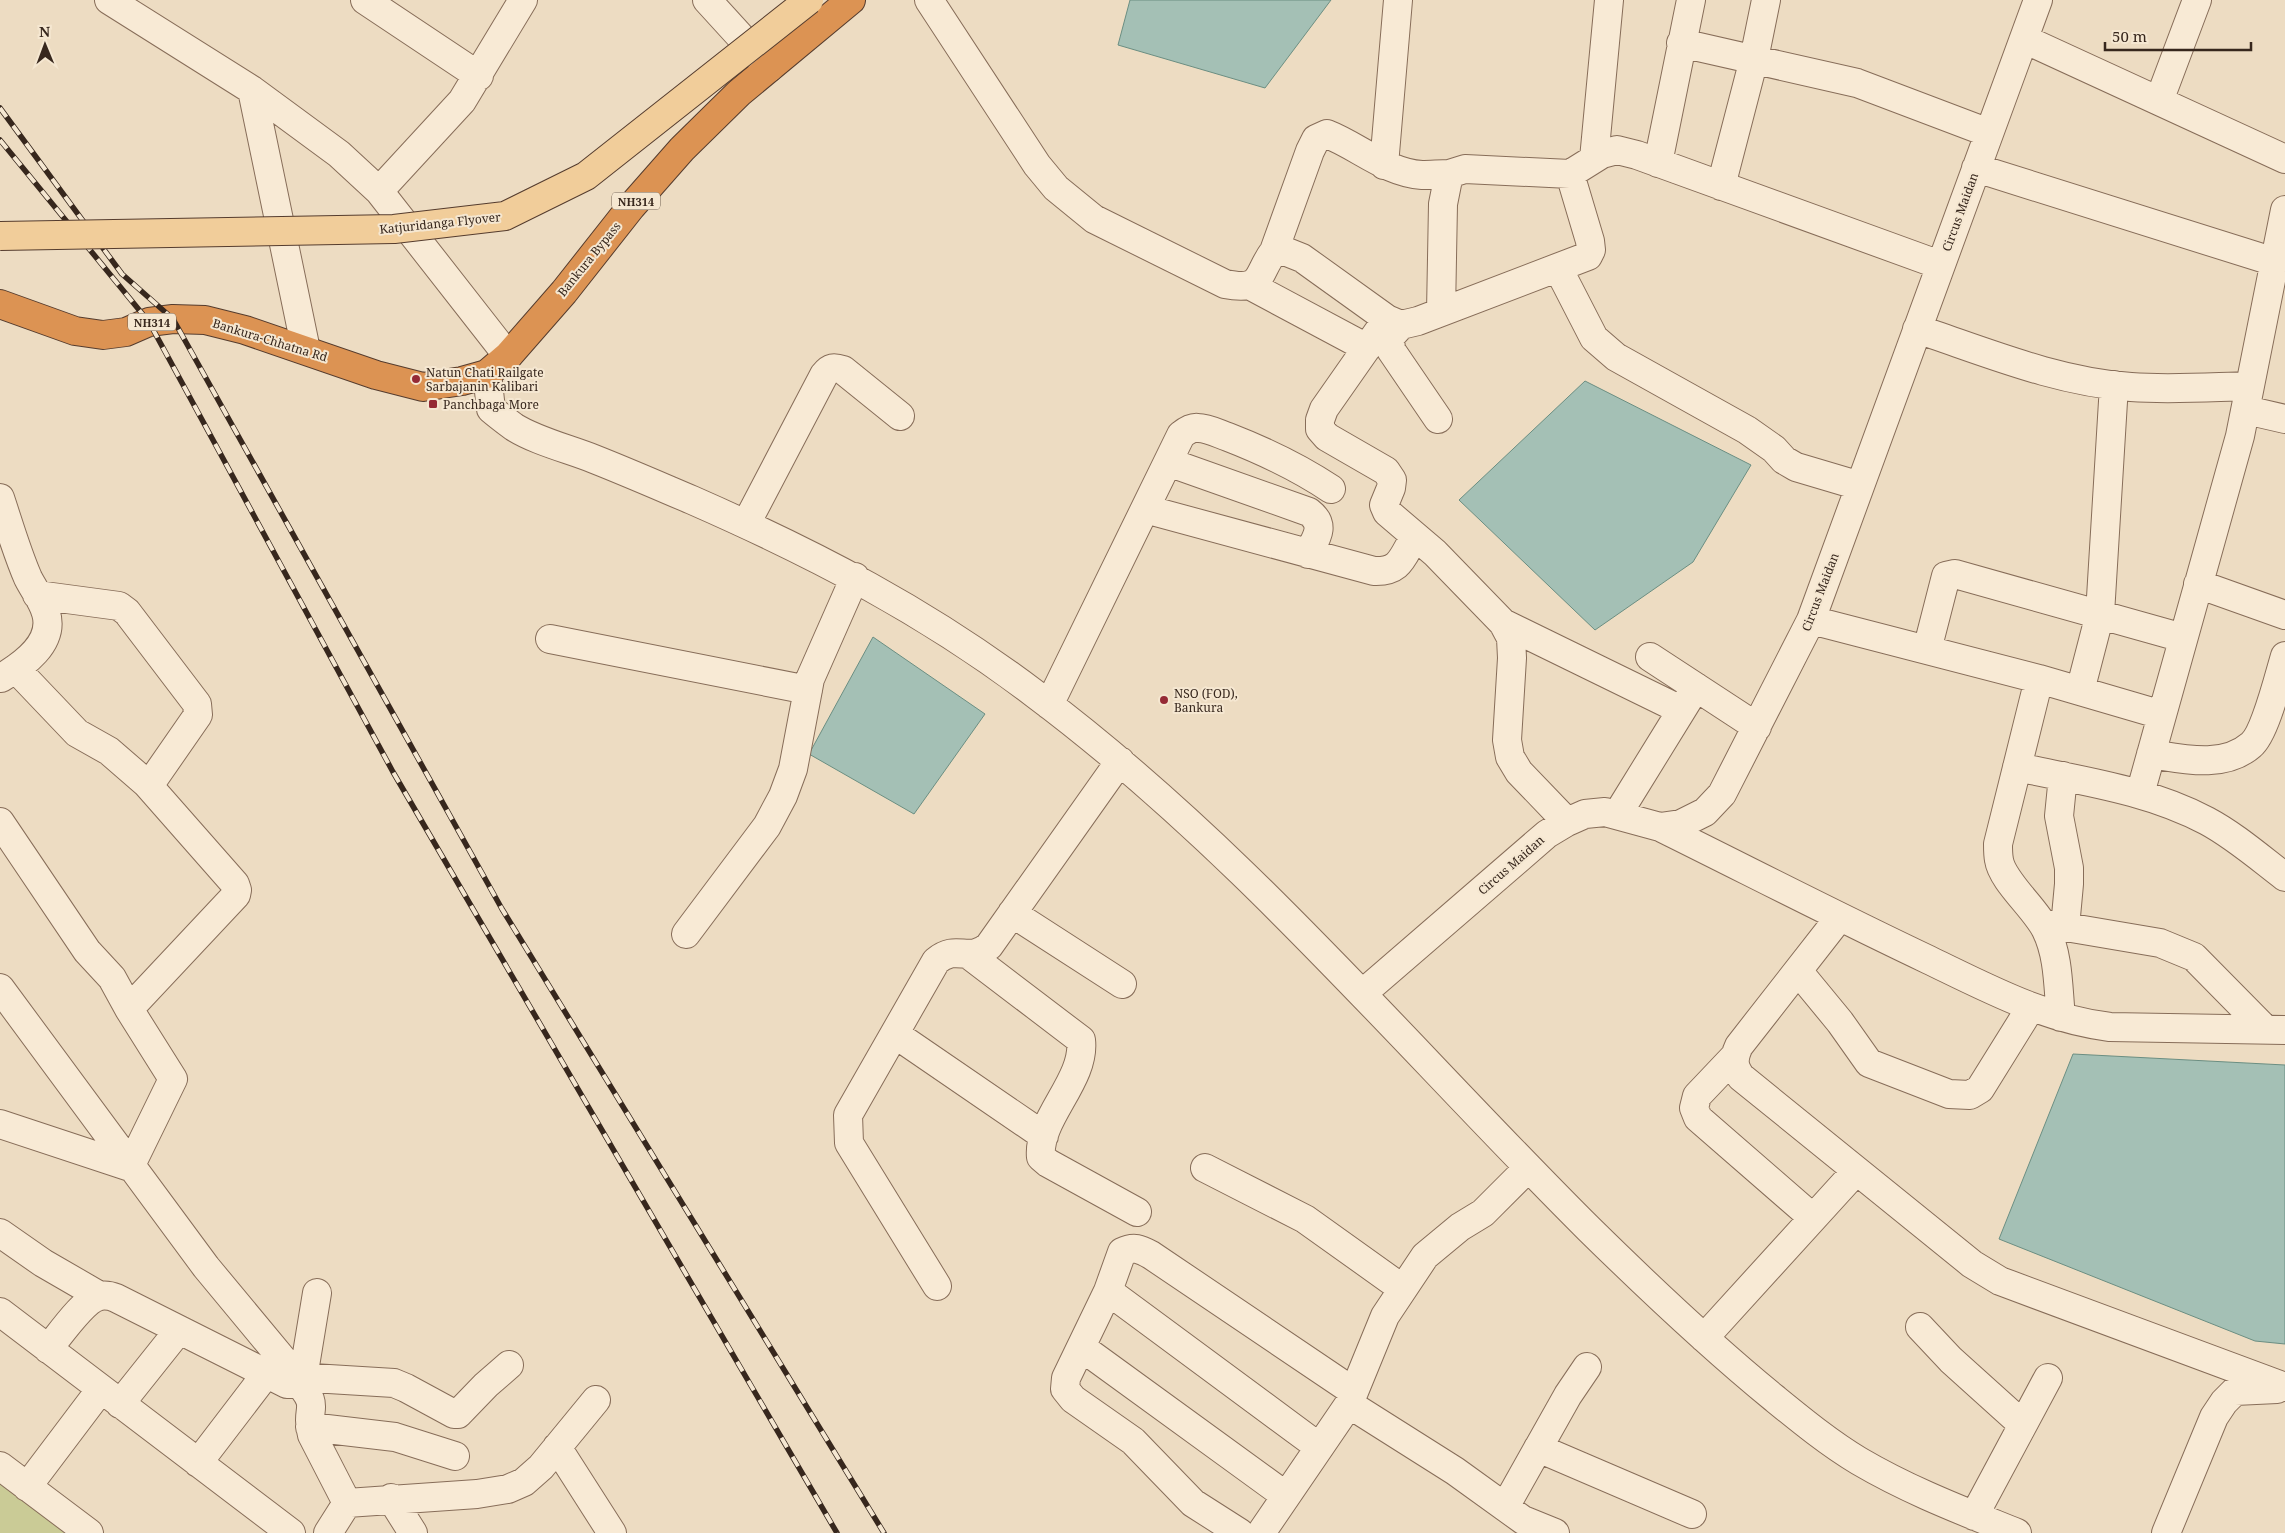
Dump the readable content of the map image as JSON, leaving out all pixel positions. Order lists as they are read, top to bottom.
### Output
{
  "streets": {
    "highway": ["NH314", "Bankura Bypass", "Bankura-Chhatna Rd"],
    "main road": ["Katjuridanga Flyover"],
    "street": ["Circus Maidan"]
  },
  "crossings": [
    ["Bankura Bypass", "Bankura-Chhatna Rd"]
  ],
  "places": {
    "other": ["Natun Chati Railgate Sarbajanin Kalibari", "NSO (FOD), Bankura"],
    "transit": ["Panchbaga More"]
  },
  "scale_bar": "50 m",
  "north": "top"
}
